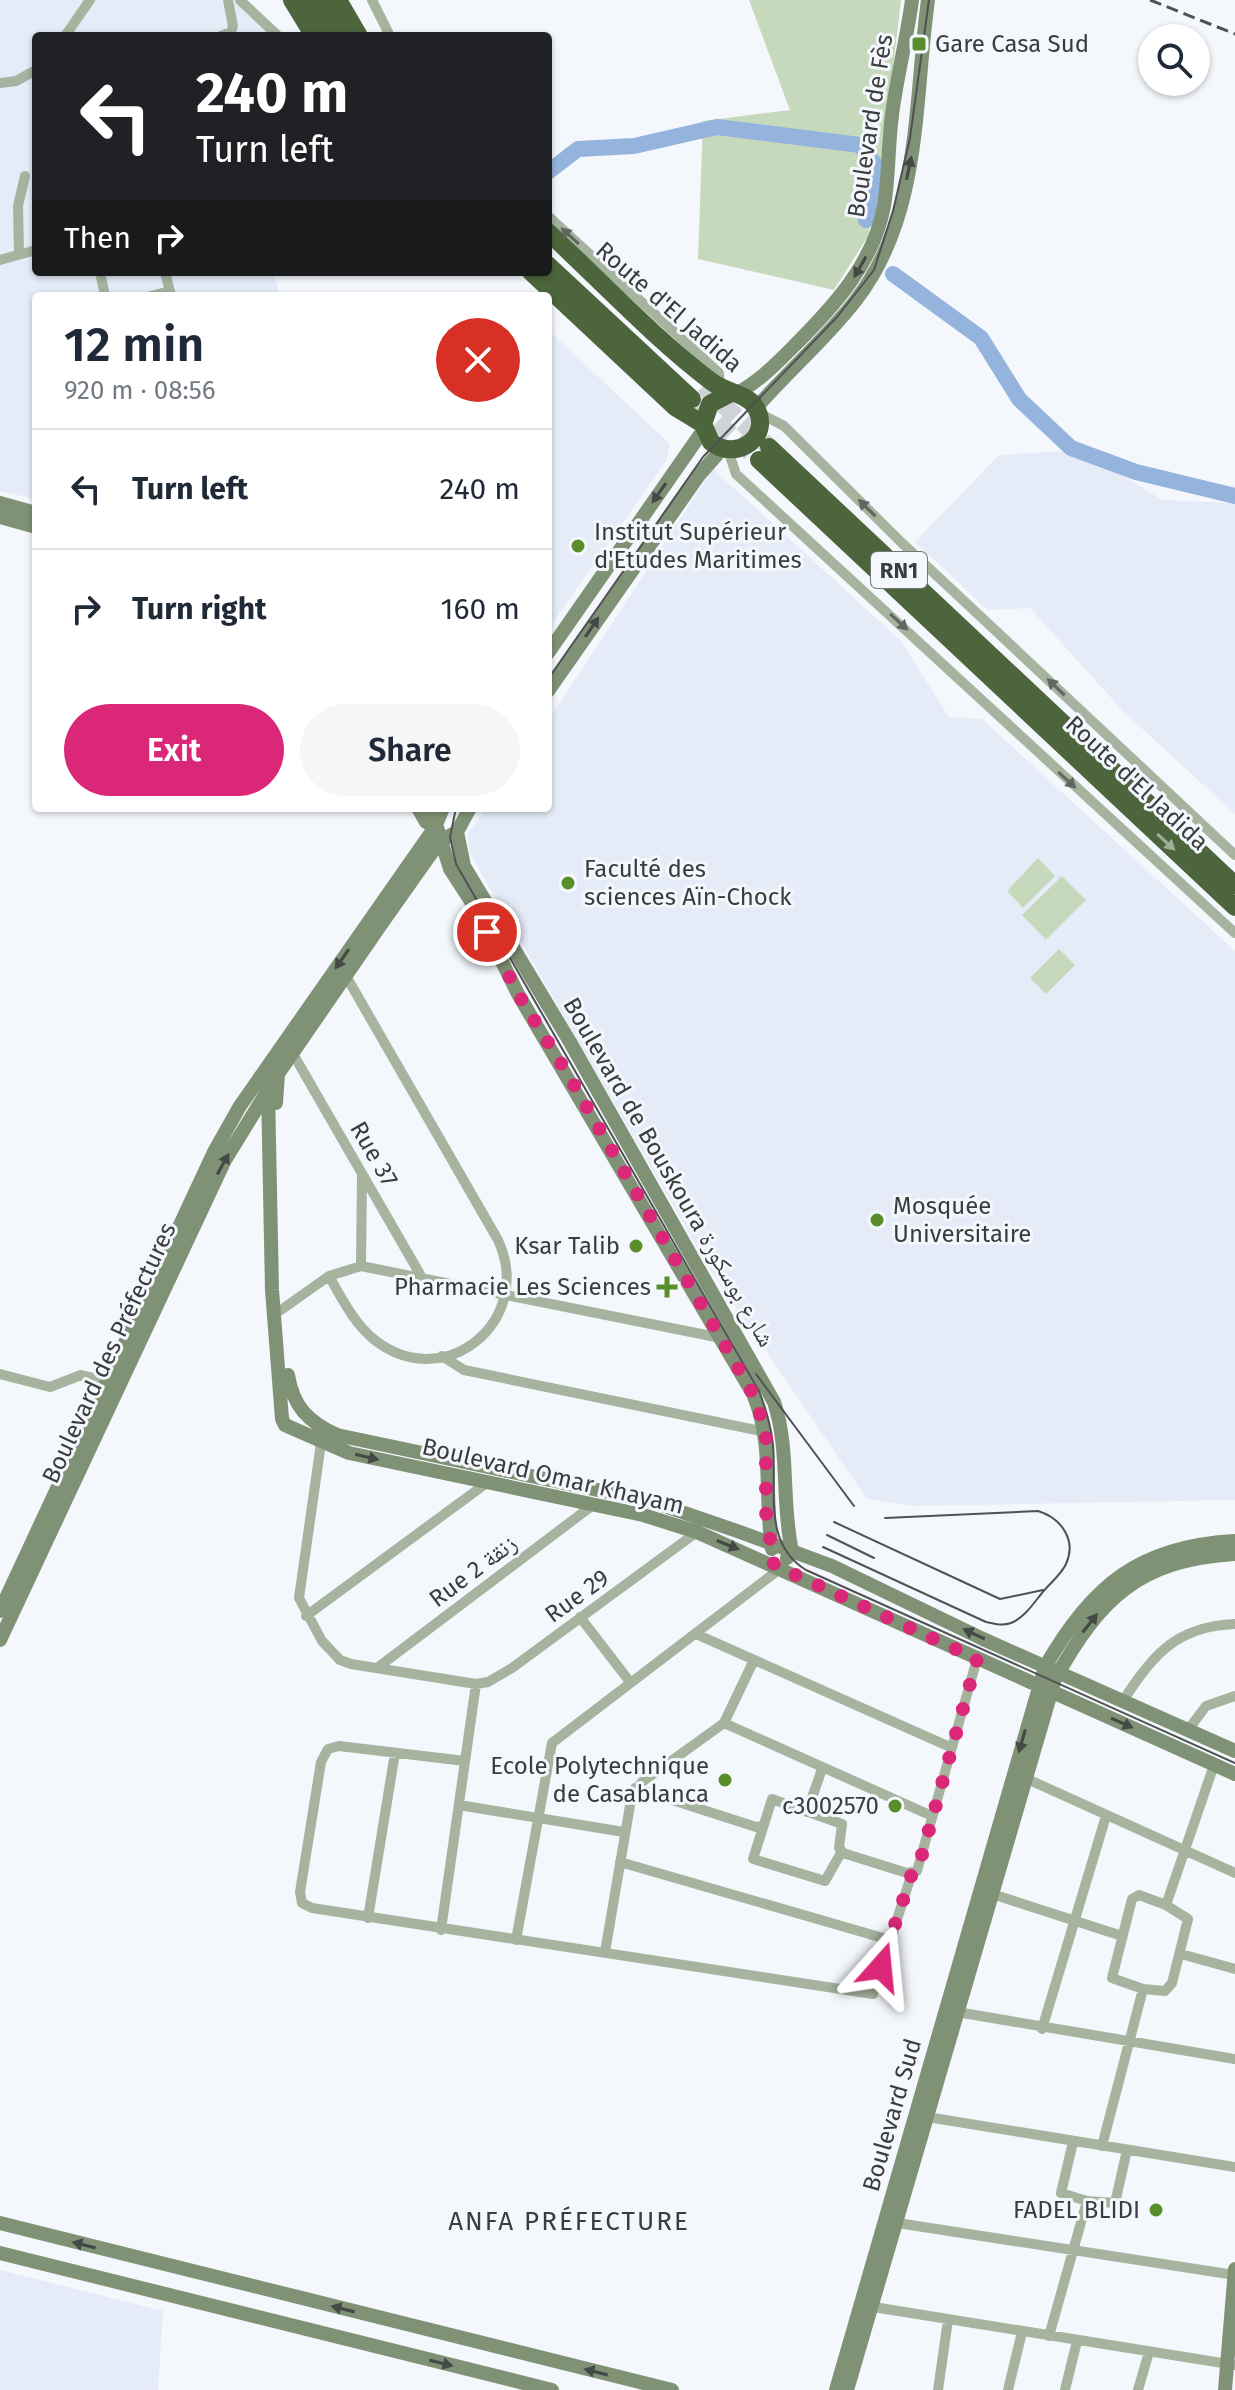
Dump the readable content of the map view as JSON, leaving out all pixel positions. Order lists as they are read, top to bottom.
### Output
{
  "streets": {
    "highway": ["Route d'El Jadida", "RN1"],
    "street": [
      "Boulevard de Fès",
      "Rue 37",
      "Boulevard de Bouskoura شارع بوسكورة",
      "Boulevard des Préfectures",
      "Boulevard Omar Khayam",
      "Rue 2 زنقة",
      "Rue 29",
      "Boulevard Sud"
    ]
  },
  "crossings": [
    ["Boulevard de Fès", "Route d'El Jadida"],
    ["Rue 37", "Boulevard des Préfectures"],
    ["Boulevard de Bouskoura شارع بوسكورة", "Boulevard des Préfectures"],
    ["Boulevard de Bouskoura شارع بوسكورة", "Boulevard Omar Khayam"],
    ["Boulevard Omar Khayam", "Rue 2 زنقة"],
    ["Boulevard Omar Khayam", "Rue 29"],
    ["Boulevard Omar Khayam", "Boulevard Sud"]
  ],
  "districts": ["ANFA PRÉFECTURE"],
  "places": {
    "transit": ["Gare Casa Sud"],
    "other": [
      "Institut Supérieur d'Etudes Maritimes",
      "Faculté des sciences Aïn-Chock",
      "Mosquée Universitaire",
      "Ksar Talib",
      "Ecole Polytechnique de Casablanca",
      "c3002570",
      "FADEL BLIDI"
    ],
    "health": ["Pharmacie Les Sciences"]
  },
  "page": {
    "turn": ["240 m", "Turn left"],
    "then": "Then",
    "heading": ["12 min", "920 m · 08:56"],
    "list": [
      {
        "name": "Turn left",
        "value": "240 m"
      },
      {
        "name": "Turn right",
        "value": "160 m"
      }
    ],
    "buttons": ["Exit", "Share"]
  }
}
